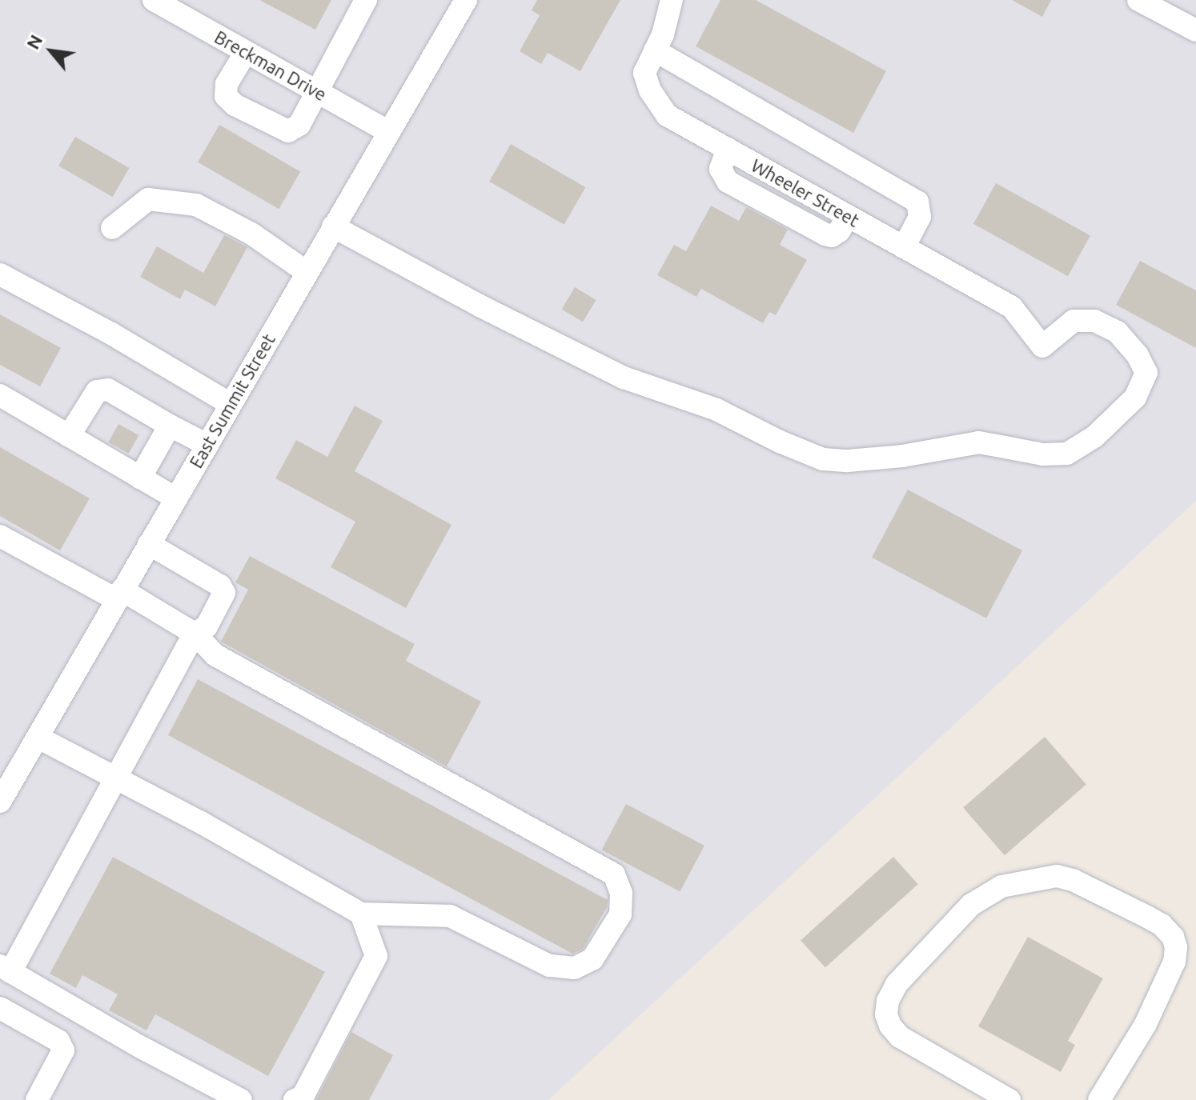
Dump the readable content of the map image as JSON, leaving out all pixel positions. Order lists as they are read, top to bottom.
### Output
{
  "streets": {
    "street": ["Breckman Drive", "Wheeler Street", "East Summit Street"]
  },
  "crossings": [
    ["Breckman Drive", "East Summit Street"],
    ["Wheeler Street", "East Summit Street"]
  ],
  "north": "top left"
}
